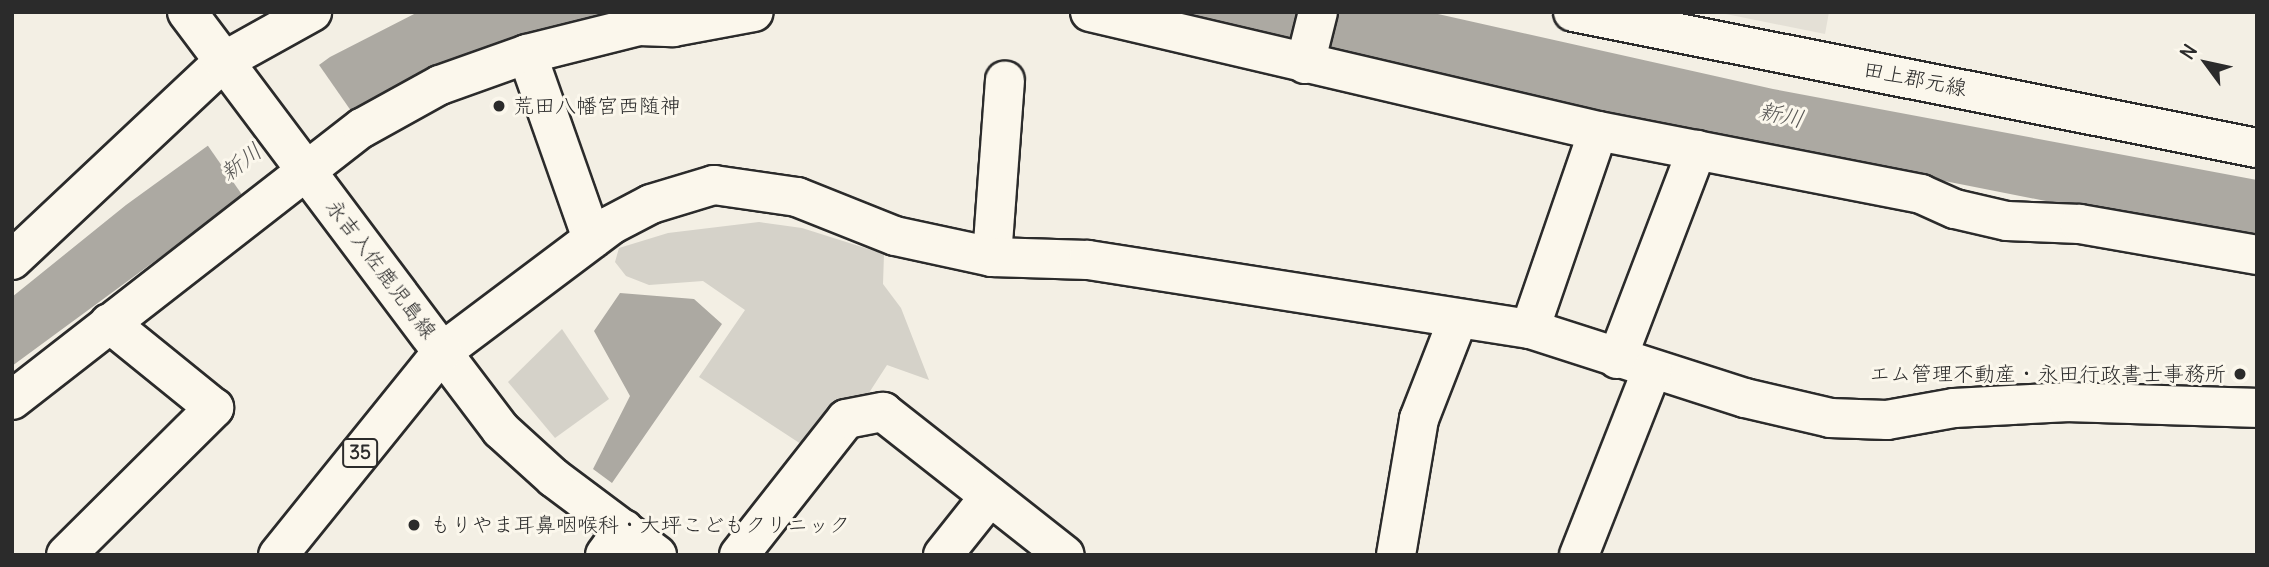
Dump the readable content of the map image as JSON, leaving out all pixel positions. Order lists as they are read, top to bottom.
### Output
{
  "streets": {
    "street": ["田上郡元線", "永吉入佐鹿児島線", "35"]
  },
  "water": ["新川"],
  "places": ["荒田八幡宮西随神", "エム管理不動産・永田行政書士事務所", "もりやま耳鼻咽喉科・大坪こどもクリニック"],
  "north": "top left"
}
